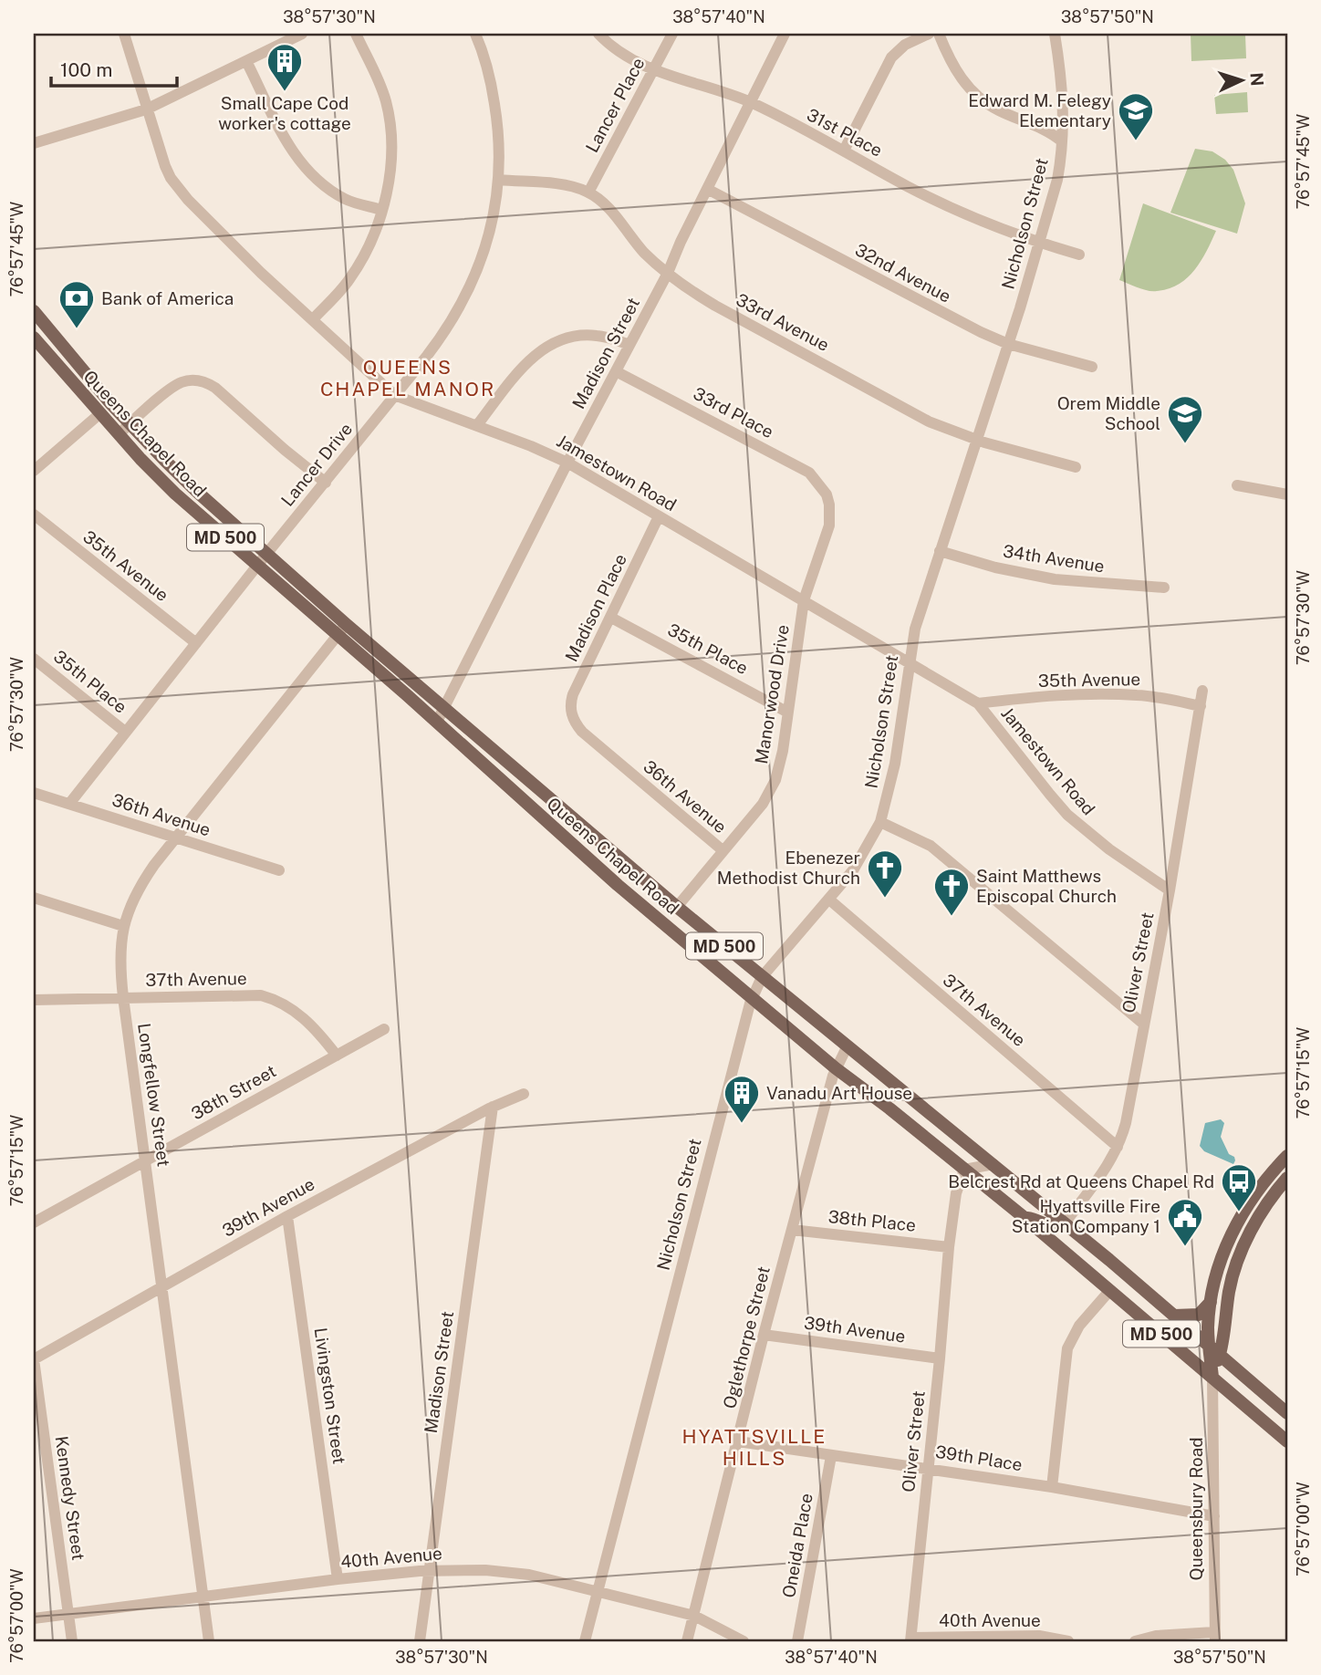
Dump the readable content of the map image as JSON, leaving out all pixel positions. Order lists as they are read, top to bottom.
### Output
{
  "streets": {
    "main road": ["Queens Chapel Road", "MD 500", "Queensbury Road"],
    "street": [
      "Lancer Place",
      "31st Place",
      "Nicholson Street",
      "32nd Avenue",
      "33rd Avenue",
      "Madison Street",
      "33rd Place",
      "Lancer Drive",
      "Jamestown Road",
      "34th Avenue",
      "35th Avenue",
      "Madison Place",
      "35th Place",
      "Manorwood Drive",
      "36th Avenue",
      "Oliver Street",
      "37th Avenue",
      "38th Street",
      "Longfellow Street",
      "39th Avenue",
      "38th Place",
      "Oglethorpe Street",
      "Livingston Street",
      "39th Place",
      "Kennedy Street",
      "Oneida Place",
      "40th Avenue"
    ]
  },
  "crossings": [
    ["Lancer Place", "31st Place"],
    ["Lancer Place", "33rd Avenue"],
    ["31st Place", "Nicholson Street"],
    ["31st Place", "Madison Street"],
    ["Nicholson Street", "32nd Avenue"],
    ["Nicholson Street", "33rd Avenue"],
    ["Nicholson Street", "Queens Chapel Road"],
    ["Nicholson Street", "Jamestown Road"],
    ["Nicholson Street", "34th Avenue"],
    ["Nicholson Street", "37th Avenue"],
    ["Nicholson Street", "40th Avenue"],
    ["32nd Avenue", "Madison Street"],
    ["33rd Avenue", "Madison Street"],
    ["33rd Avenue", "Lancer Drive"],
    ["Madison Street", "33rd Place"],
    ["Madison Street", "Queens Chapel Road"],
    ["Madison Street", "Jamestown Road"],
    ["Madison Street", "39th Avenue"],
    ["Madison Street", "40th Avenue"],
    ["33rd Place", "Manorwood Drive"],
    ["Queens Chapel Road", "Lancer Drive"],
    ["Queens Chapel Road", "Manorwood Drive"],
    ["Queens Chapel Road", "Oliver Street"],
    ["Queens Chapel Road", "Longfellow Street"],
    ["Queens Chapel Road", "Oglethorpe Street"],
    ["Queens Chapel Road", "Queensbury Road"],
    ["Lancer Drive", "Jamestown Road"],
    ["Lancer Drive", "35th Avenue"],
    ["Lancer Drive", "35th Place"],
    ["Lancer Drive", "36th Avenue"],
    ["Jamestown Road", "35th Avenue"],
    ["Jamestown Road", "Madison Place"],
    ["Jamestown Road", "Manorwood Drive"],
    ["Jamestown Road", "Oliver Street"],
    ["35th Avenue", "Oliver Street"],
    ["Madison Place", "35th Place"],
    ["Madison Place", "36th Avenue"],
    ["35th Place", "Manorwood Drive"],
    ["Manorwood Drive", "36th Avenue"],
    ["36th Avenue", "Longfellow Street"],
    ["Oliver Street", "37th Avenue"],
    ["Oliver Street", "39th Avenue"],
    ["Oliver Street", "38th Place"],
    ["Oliver Street", "39th Place"],
    ["Oliver Street", "40th Avenue"],
    ["37th Avenue", "38th Street"],
    ["37th Avenue", "Longfellow Street"],
    ["38th Street", "Longfellow Street"],
    ["Longfellow Street", "39th Avenue"],
    ["Longfellow Street", "40th Avenue"],
    ["39th Avenue", "Oglethorpe Street"],
    ["39th Avenue", "Livingston Street"],
    ["39th Avenue", "Kennedy Street"],
    ["38th Place", "Oglethorpe Street"],
    ["Oglethorpe Street", "39th Place"],
    ["Oglethorpe Street", "40th Avenue"],
    ["Livingston Street", "40th Avenue"],
    ["39th Place", "Queensbury Road"],
    ["39th Place", "Oneida Place"],
    ["Kennedy Street", "40th Avenue"]
  ],
  "districts": ["QUEENS CHAPEL MANOR", "HYATTSVILLE HILLS"],
  "places": {
    "building": ["Small Cape Cod worker's cottage", "Vanadu Art House"],
    "school or university": ["Edward M. Felegy Elementary", "Orem Middle School"],
    "bank": ["Bank of America"],
    "church": ["Ebenezer Methodist Church", "Saint Matthews Episcopal Church"],
    "bus stop": ["Belcrest Rd at Queens Chapel Rd"],
    "public building": ["Hyattsville Fire Station Company 1"]
  },
  "scale_bar": "100 m",
  "north": "right",
  "coordinates": [
    "38°57'30\"N",
    "38°57'40\"N",
    "38°57'50\"N",
    "76°57'45\"W",
    "76°57'30\"W",
    "76°57'15\"W",
    "76°57'00\"W"
  ]
}
